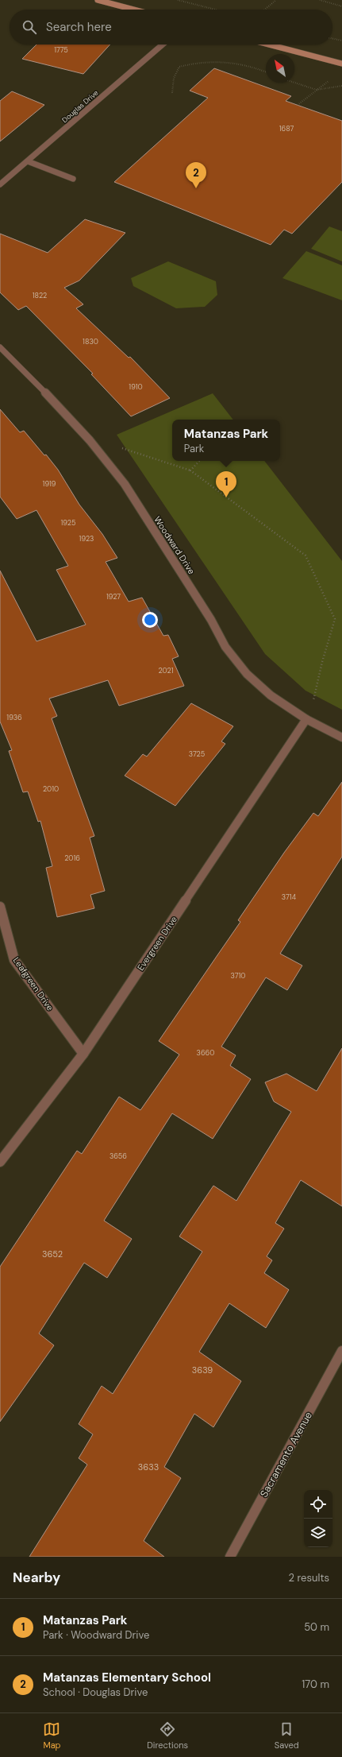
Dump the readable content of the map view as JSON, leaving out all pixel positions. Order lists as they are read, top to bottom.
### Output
{
  "streets": {
    "street": [
      "Douglas Drive",
      "Woodward Drive",
      "Evergreen Drive",
      "Leafgreen Drive",
      "Sacramento Avenue"
    ]
  },
  "crossings": [
    ["Woodward Drive", "Evergreen Drive"],
    ["Evergreen Drive", "Leafgreen Drive"]
  ],
  "house_numbers": [
    "1775",
    "1687",
    "1822",
    "1830",
    "1910",
    "1919",
    "1925",
    "1923",
    "1927",
    "2021",
    "1936",
    "3725",
    "2010",
    "2016",
    "3714",
    "3710",
    "3660",
    "3656",
    "3652",
    "3639",
    "3633"
  ],
  "north": "top left",
  "page": {
    "search": "Search here",
    "pins": ["2", "1"],
    "popup": ["Matanzas Park", "Park"],
    "heading": ["Nearby", "2 results"],
    "list": [
      {
        "mark": "1",
        "name": "Matanzas Park",
        "note": "Park · Woodward Drive",
        "value": "50 m"
      },
      {
        "mark": "2",
        "name": "Matanzas Elementary School",
        "note": "School · Douglas Drive",
        "value": "170 m"
      }
    ],
    "nav": ["Map", "Directions", "Saved"]
  }
}
